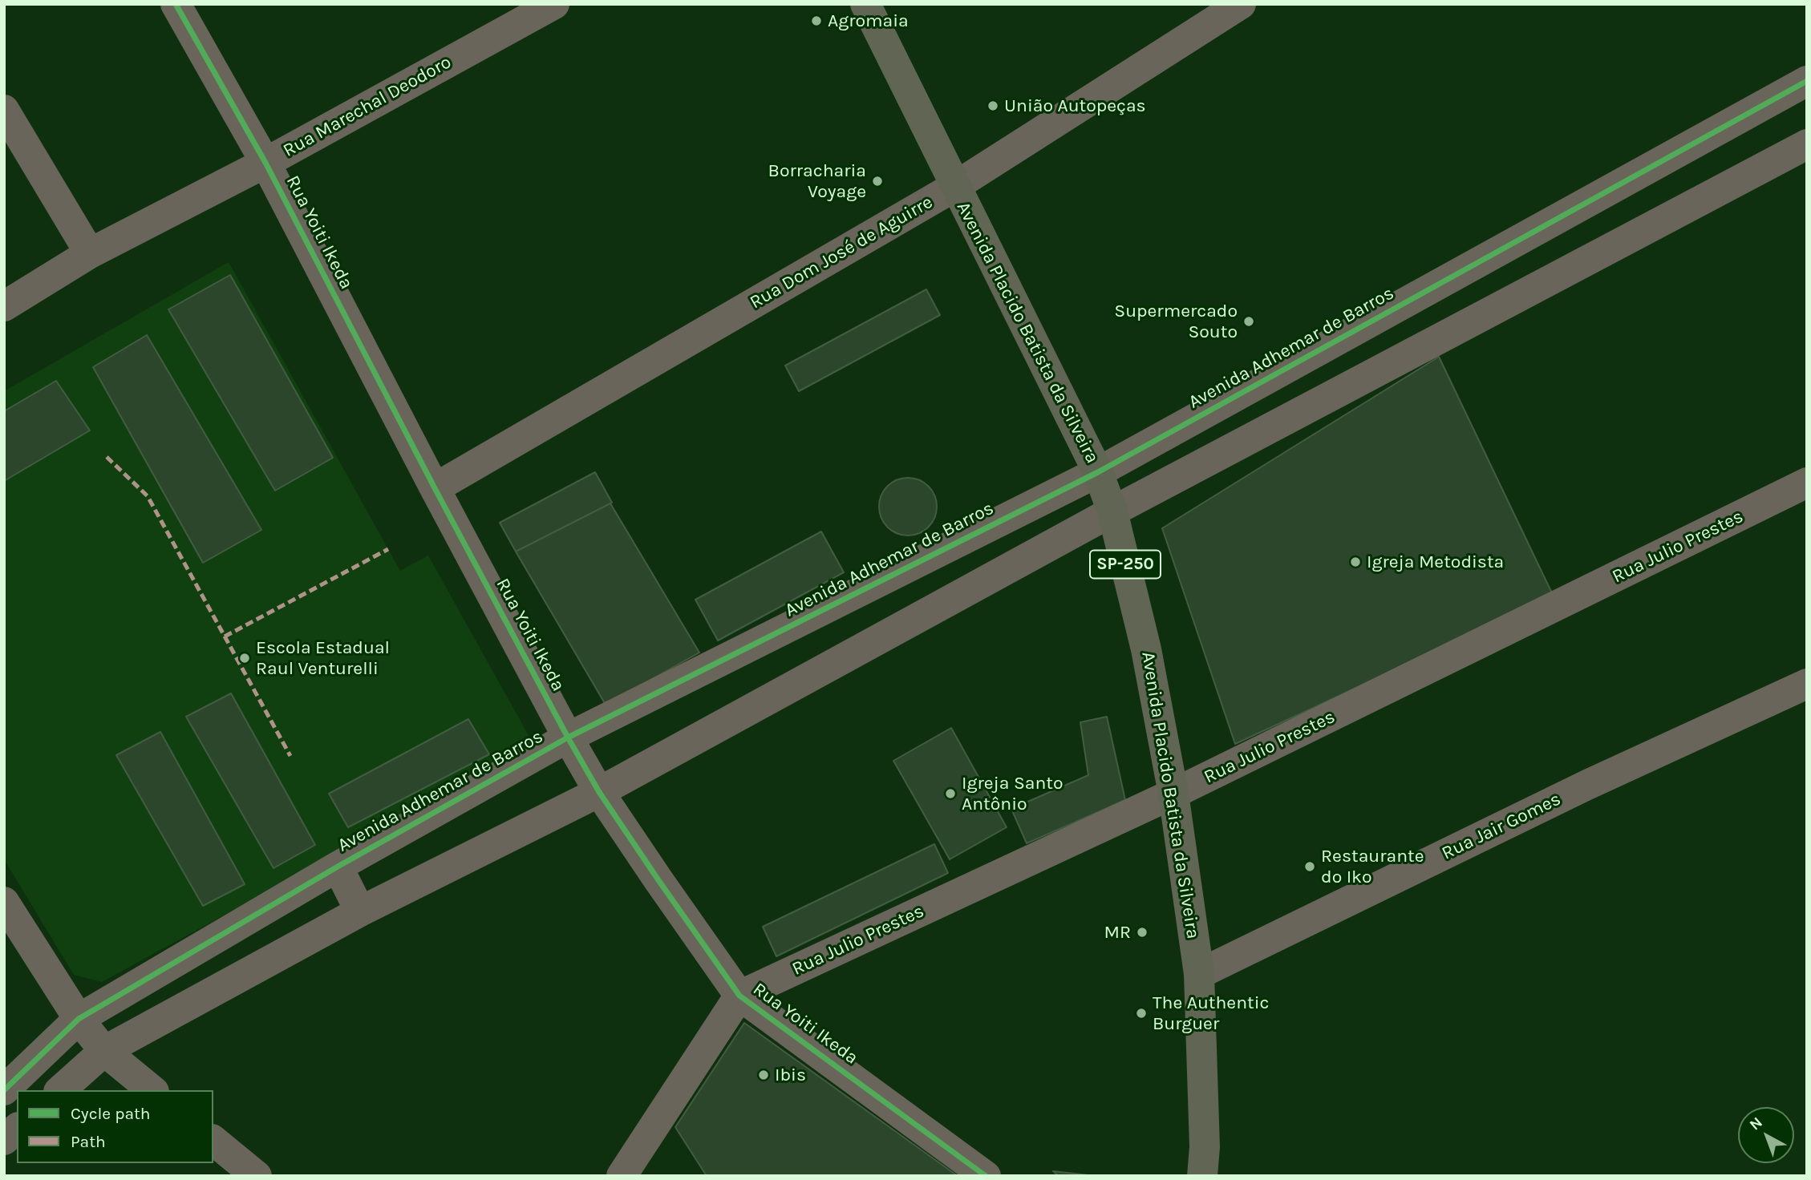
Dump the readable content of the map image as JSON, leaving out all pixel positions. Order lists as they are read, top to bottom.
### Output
{
  "streets": {
    "main road": ["Avenida Placido Batista da Silveira", "SP-250"],
    "street": [
      "Rua Marechal Deodoro",
      "Rua Yoiti Ikeda",
      "Rua Dom José de Aguirre",
      "Avenida Adhemar de Barros",
      "Rua Julio Prestes",
      "Rua Jair Gomes"
    ]
  },
  "crossings": [
    ["Rua Marechal Deodoro", "Rua Yoiti Ikeda"],
    ["Rua Yoiti Ikeda", "Rua Dom José de Aguirre"],
    ["Rua Yoiti Ikeda", "Avenida Adhemar de Barros"],
    ["Rua Yoiti Ikeda", "Rua Julio Prestes"],
    ["Rua Dom José de Aguirre", "Avenida Placido Batista da Silveira"],
    ["Avenida Placido Batista da Silveira", "Avenida Adhemar de Barros"],
    ["Avenida Placido Batista da Silveira", "Rua Julio Prestes"],
    ["Avenida Placido Batista da Silveira", "Rua Jair Gomes"]
  ],
  "places": [
    "Agromaia",
    "União Autopeças",
    "Borracharia Voyage",
    "Supermercado Souto",
    "Igreja Metodista",
    "Escola Estadual Raul Venturelli",
    "Igreja Santo Antônio",
    "Restaurante do Iko",
    "MR",
    "The Authentic Burguer",
    "Ibis"
  ],
  "legend": ["Cycle path", "Path"],
  "north": "top left"
}
